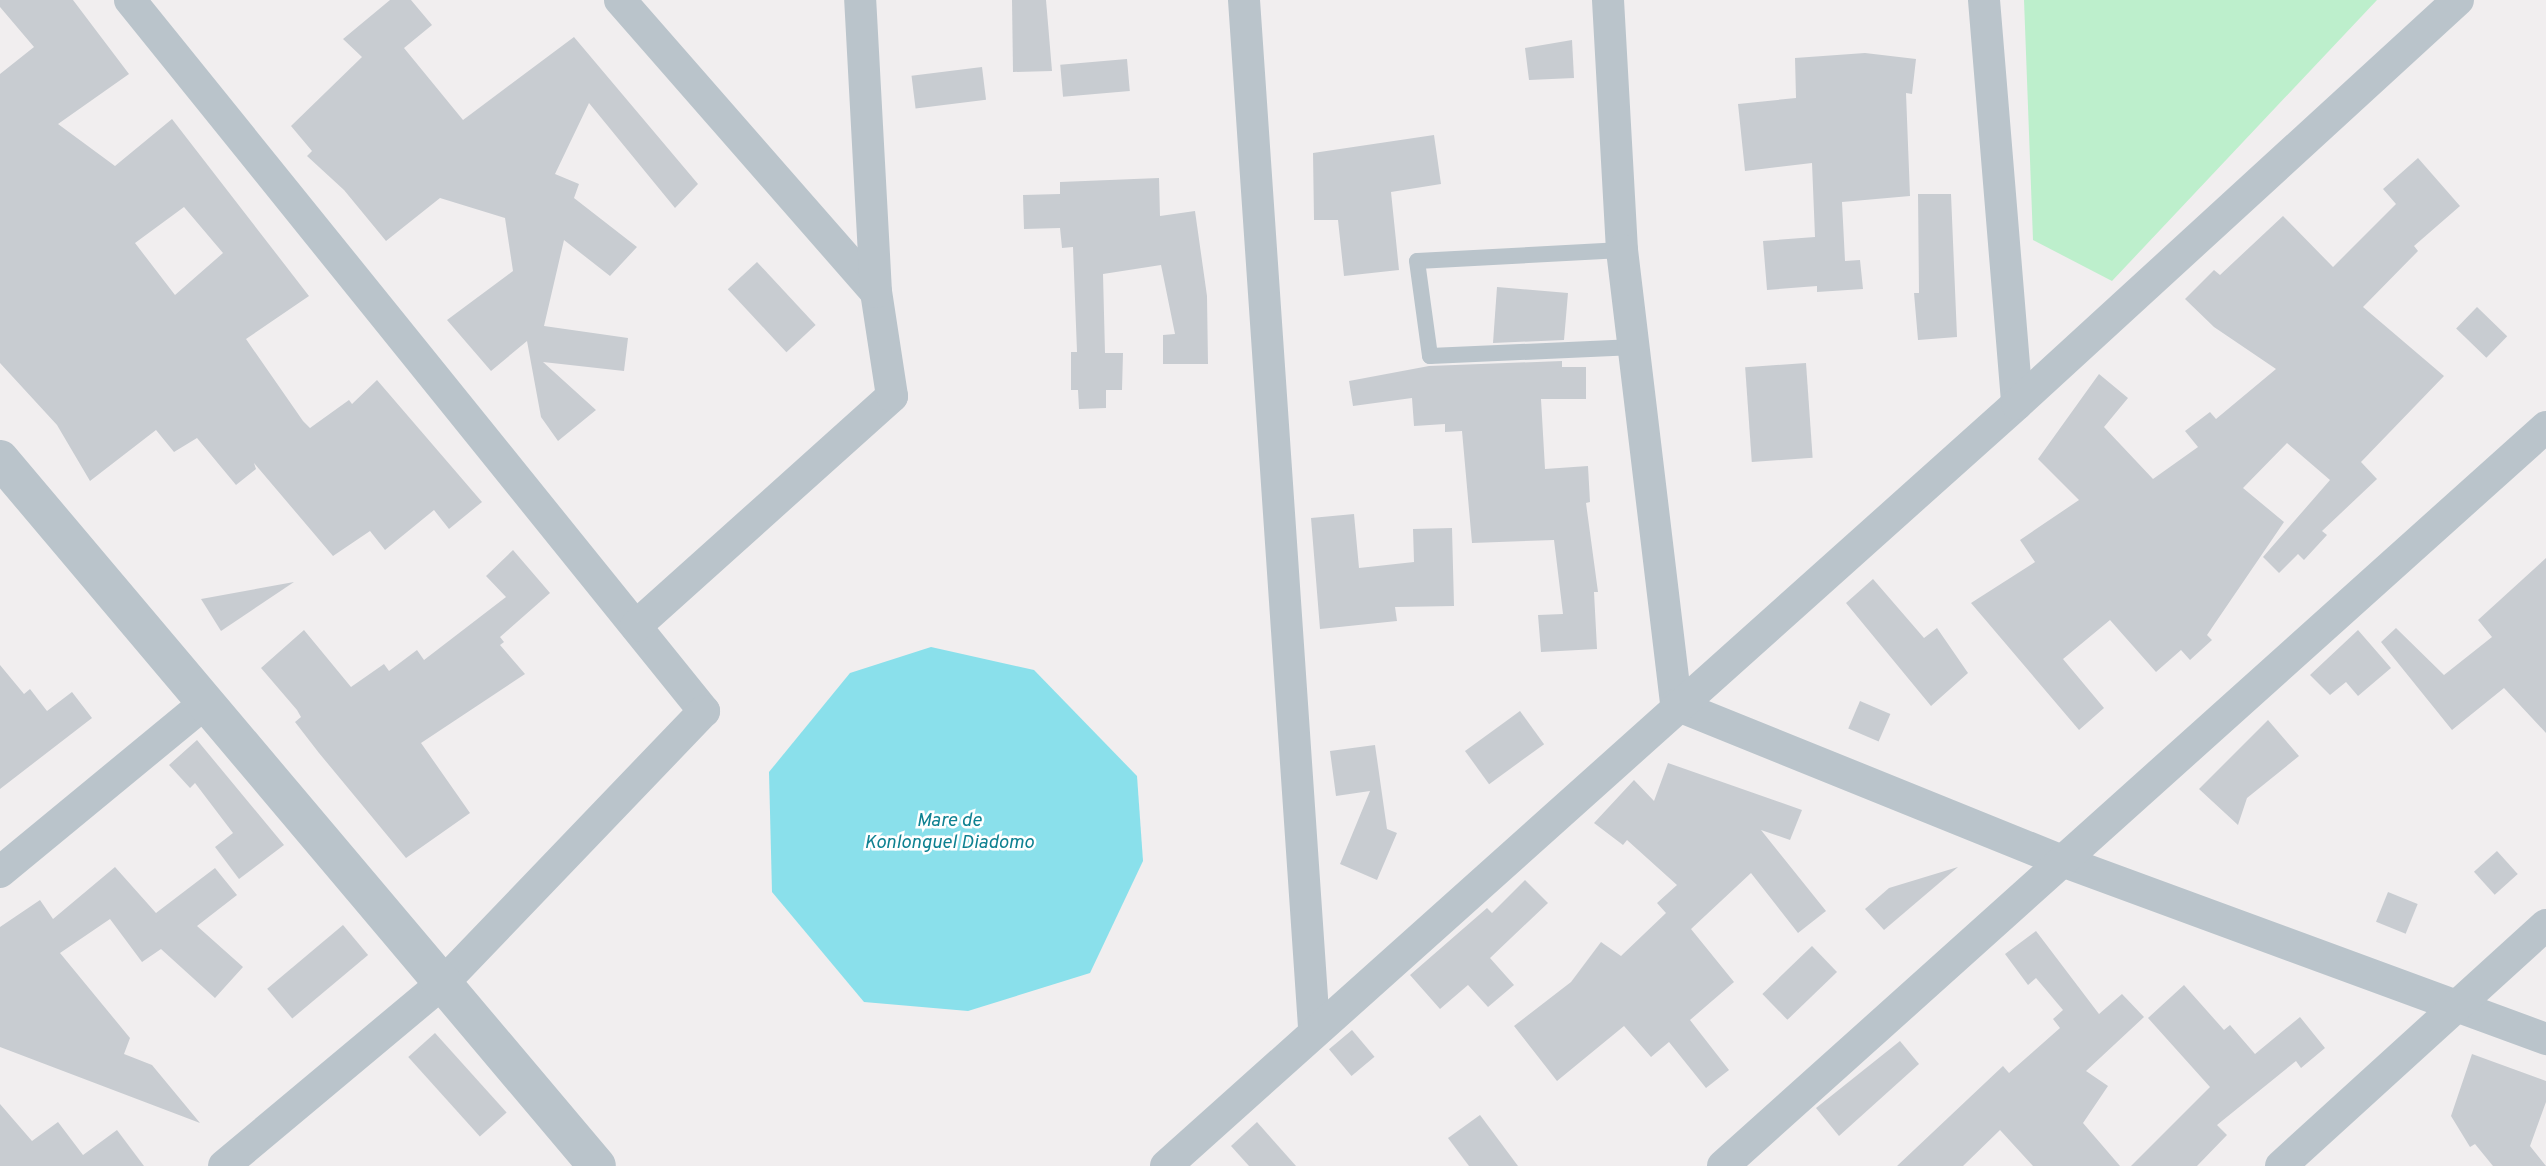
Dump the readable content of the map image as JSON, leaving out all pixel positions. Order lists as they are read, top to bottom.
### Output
{
  "water": ["Mare de Konlonguel Diadomo"]
}
